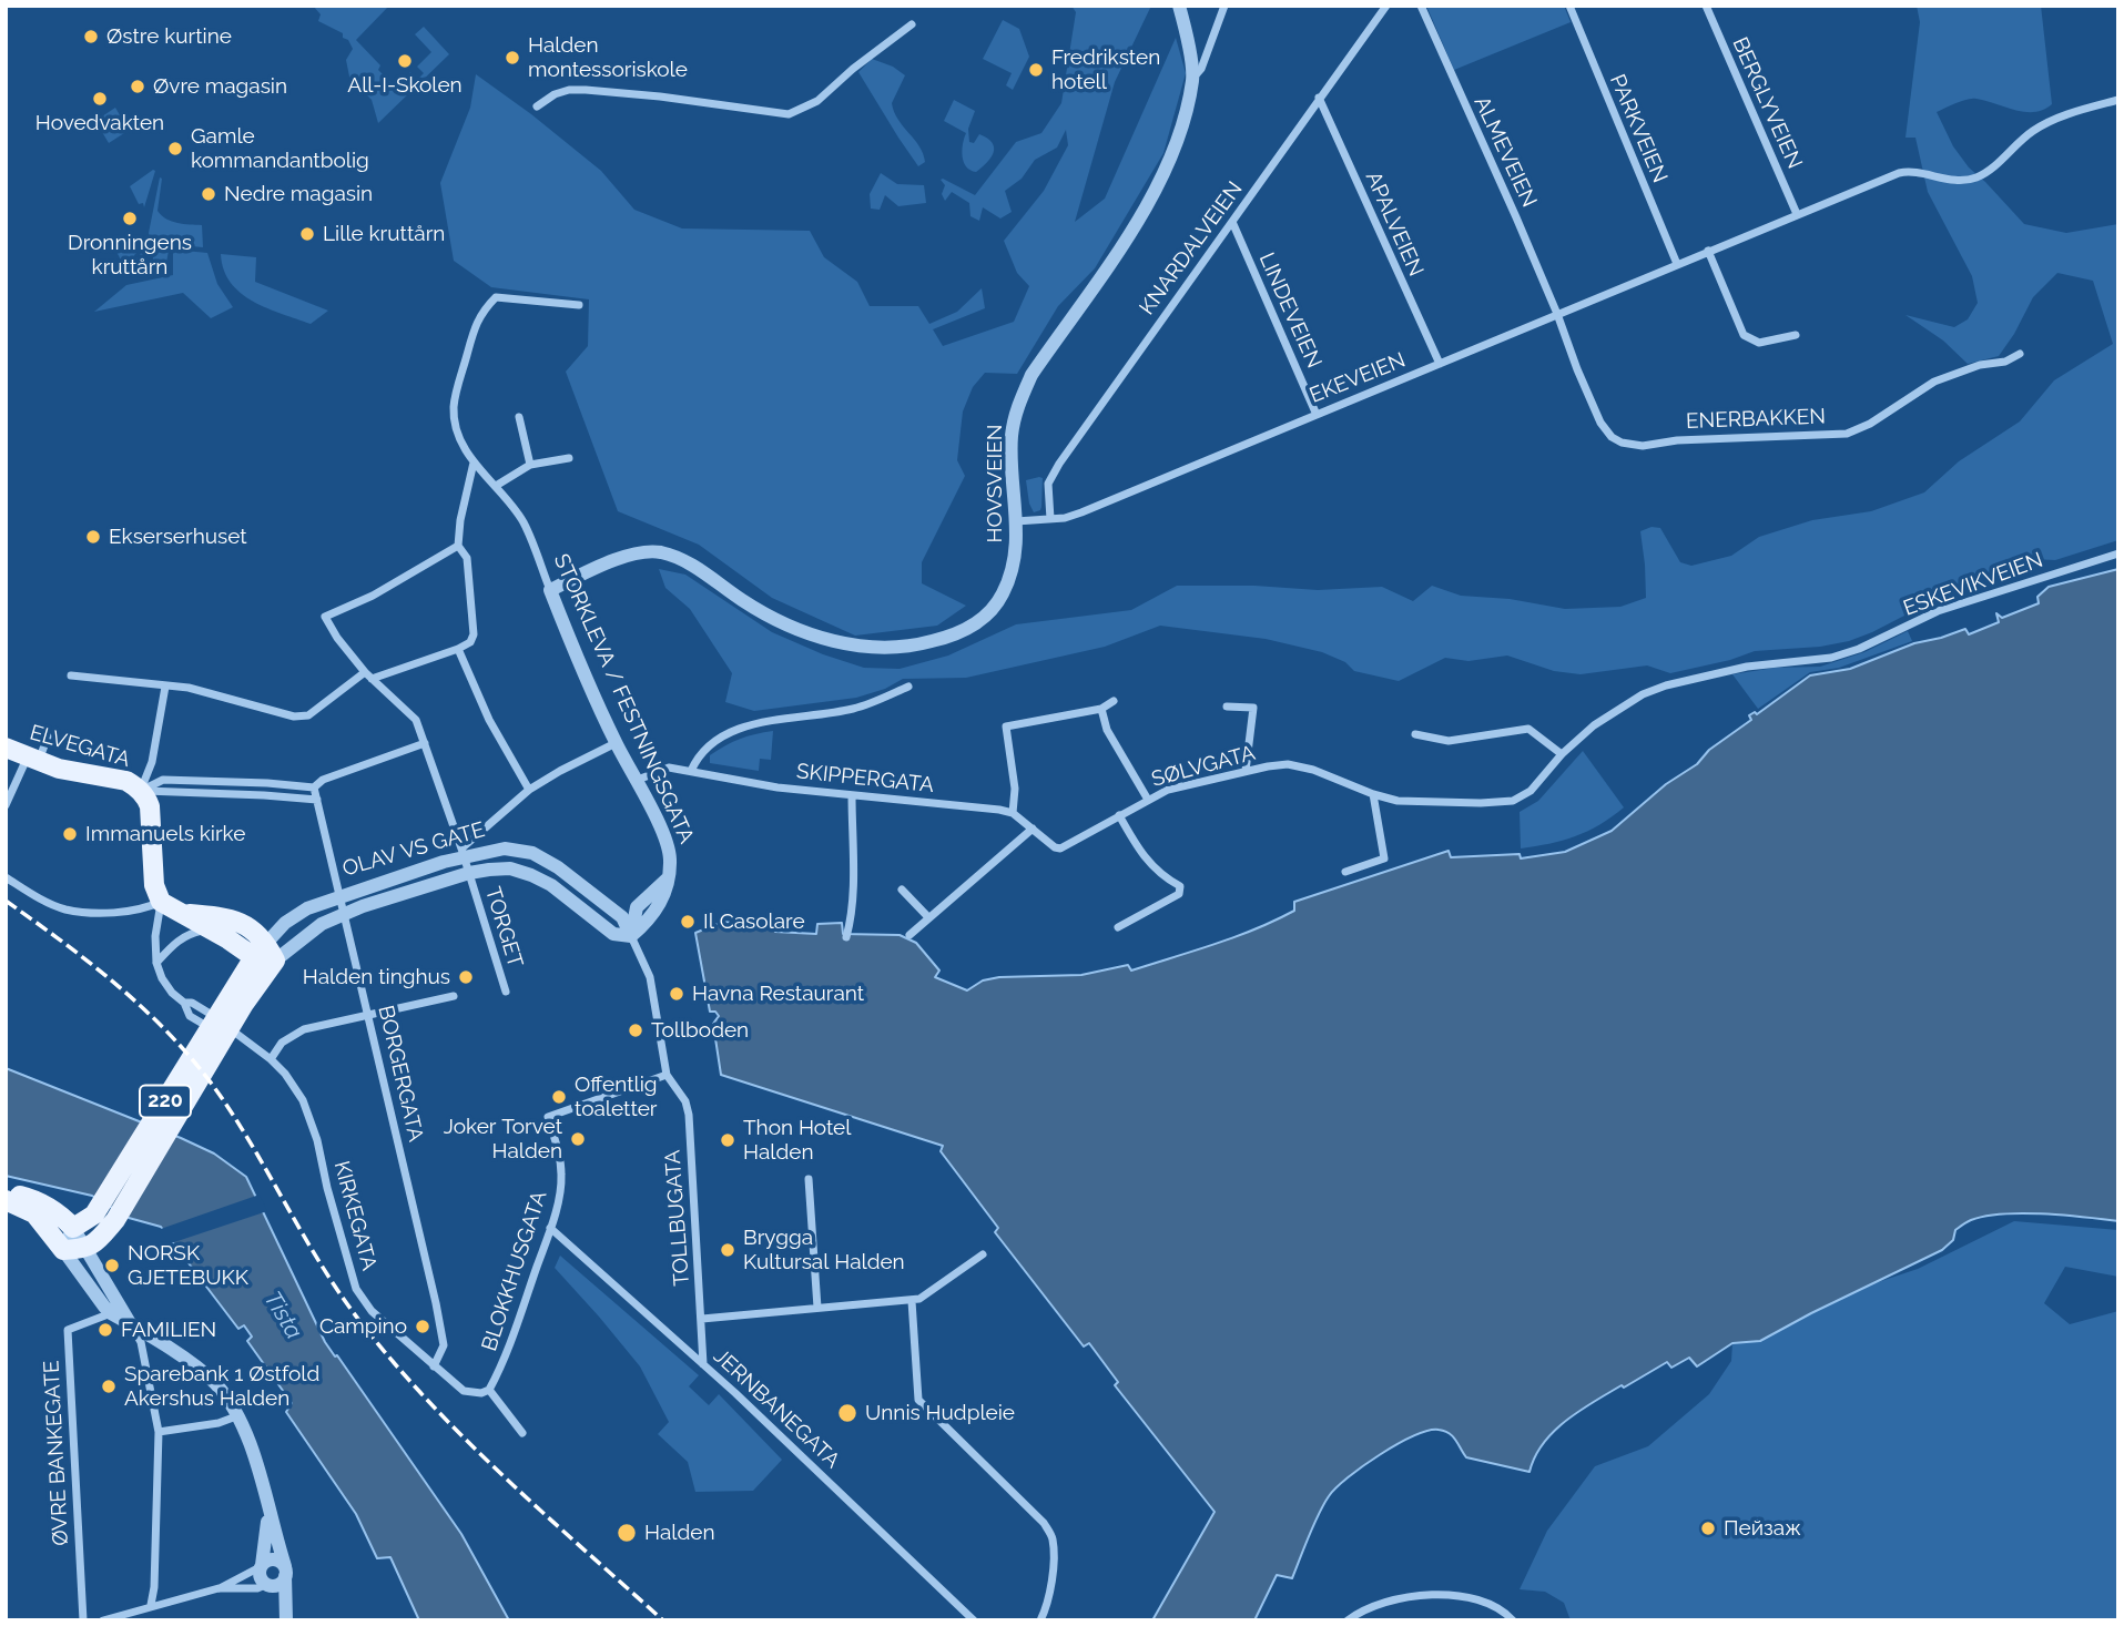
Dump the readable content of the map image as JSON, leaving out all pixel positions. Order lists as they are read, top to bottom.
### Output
{
  "streets": {
    "main road": ["ELVEGATA", "OLAV VS GATE", "220"],
    "street": [
      "BERGLYVEIEN",
      "PARKVEIEN",
      "ALMEVEIEN",
      "APALVEIEN",
      "KNARDALVEIEN",
      "LINDEVEIEN",
      "EKEVEIEN",
      "ENERBAKKEN",
      "HOVSVEIEN",
      "ESKEVIKVEIEN",
      "STORKLEVA / FESTNINGSGATA",
      "SØLVGATA",
      "SKIPPERGATA",
      "TORGET",
      "BORGERGATA",
      "KIRKEGATA",
      "TOLLBUGATA",
      "BLOKKHUSGATA",
      "JERNBANEGATA",
      "ØVRE BANKEGATE"
    ]
  },
  "crossings": [
    ["BERGLYVEIEN", "EKEVEIEN"],
    ["PARKVEIEN", "EKEVEIEN"],
    ["ALMEVEIEN", "EKEVEIEN"],
    ["ALMEVEIEN", "ENERBAKKEN"],
    ["APALVEIEN", "KNARDALVEIEN"],
    ["APALVEIEN", "EKEVEIEN"],
    ["KNARDALVEIEN", "LINDEVEIEN"],
    ["KNARDALVEIEN", "EKEVEIEN"],
    ["LINDEVEIEN", "EKEVEIEN"],
    ["EKEVEIEN", "ENERBAKKEN"],
    ["EKEVEIEN", "HOVSVEIEN"],
    ["HOVSVEIEN", "STORKLEVA / FESTNINGSGATA"],
    ["ESKEVIKVEIEN", "SØLVGATA"],
    ["STORKLEVA / FESTNINGSGATA", "SKIPPERGATA"],
    ["STORKLEVA / FESTNINGSGATA", "OLAV VS GATE"],
    ["OLAV VS GATE", "TORGET"],
    ["OLAV VS GATE", "BORGERGATA"],
    ["OLAV VS GATE", "220"],
    ["BORGERGATA", "KIRKEGATA"],
    ["KIRKEGATA", "BLOKKHUSGATA"],
    ["TOLLBUGATA", "BLOKKHUSGATA"],
    ["TOLLBUGATA", "JERNBANEGATA"],
    ["BLOKKHUSGATA", "JERNBANEGATA"]
  ],
  "water": ["Tista"],
  "places": [
    "Østre kurtine",
    "Halden montessoriskole",
    "All-I-Skolen",
    "Fredriksten hotell",
    "Øvre magasin",
    "Hovedvakten",
    "Gamle kommandantbolig",
    "Nedre magasin",
    "Dronningens kruttårn",
    "Lille kruttårn",
    "Ekserserhuset",
    "Immanuels kirke",
    "Il Casolare",
    "Halden tinghus",
    "Havna Restaurant",
    "Tollboden",
    "Offentlig toaletter",
    "Joker Torvet Halden",
    "Thon Hotel Halden",
    "Brygga Kultursal Halden",
    "NORSK GJETEBUKK",
    "Campino",
    "FAMILIEN",
    "Sparebank 1 Østfold Akershus Halden",
    "Unnis Hudpleie",
    "Пейзаж",
    "Halden"
  ]
}
